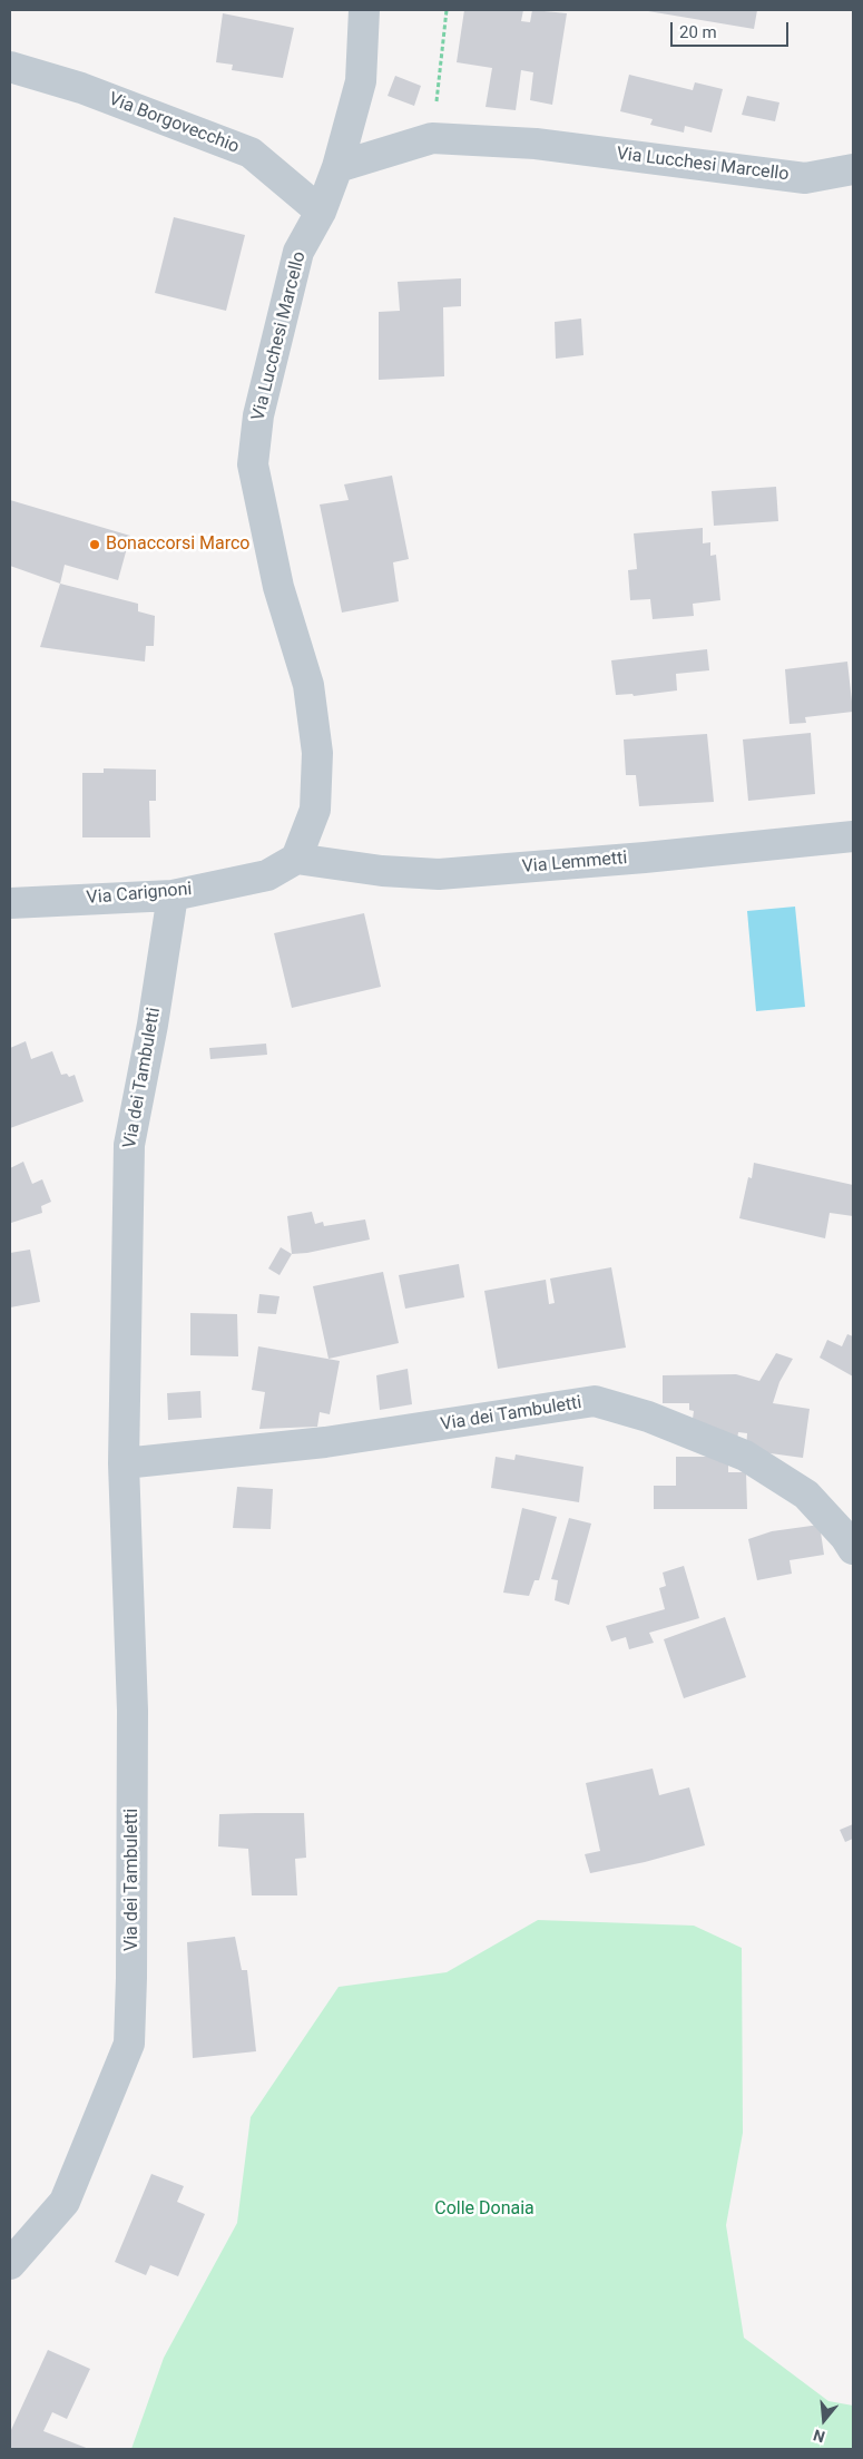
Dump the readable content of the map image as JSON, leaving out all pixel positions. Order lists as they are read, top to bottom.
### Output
{
  "streets": {
    "street": [
      "Via Borgovecchio",
      "Via Lucchesi Marcello",
      "Via Lemmetti",
      "Via Carignoni",
      "Via dei Tambuletti"
    ]
  },
  "crossings": [
    ["Via Borgovecchio", "Via Lucchesi Marcello"],
    ["Via Lucchesi Marcello", "Via Lemmetti"],
    ["Via Lucchesi Marcello", "Via Carignoni"],
    ["Via Lemmetti", "Via Carignoni"],
    ["Via Carignoni", "Via dei Tambuletti"]
  ],
  "parks": ["Colle Donaia"],
  "places": ["Bonaccorsi Marco"],
  "scale_bar": "20 m",
  "north": "bottom"
}
